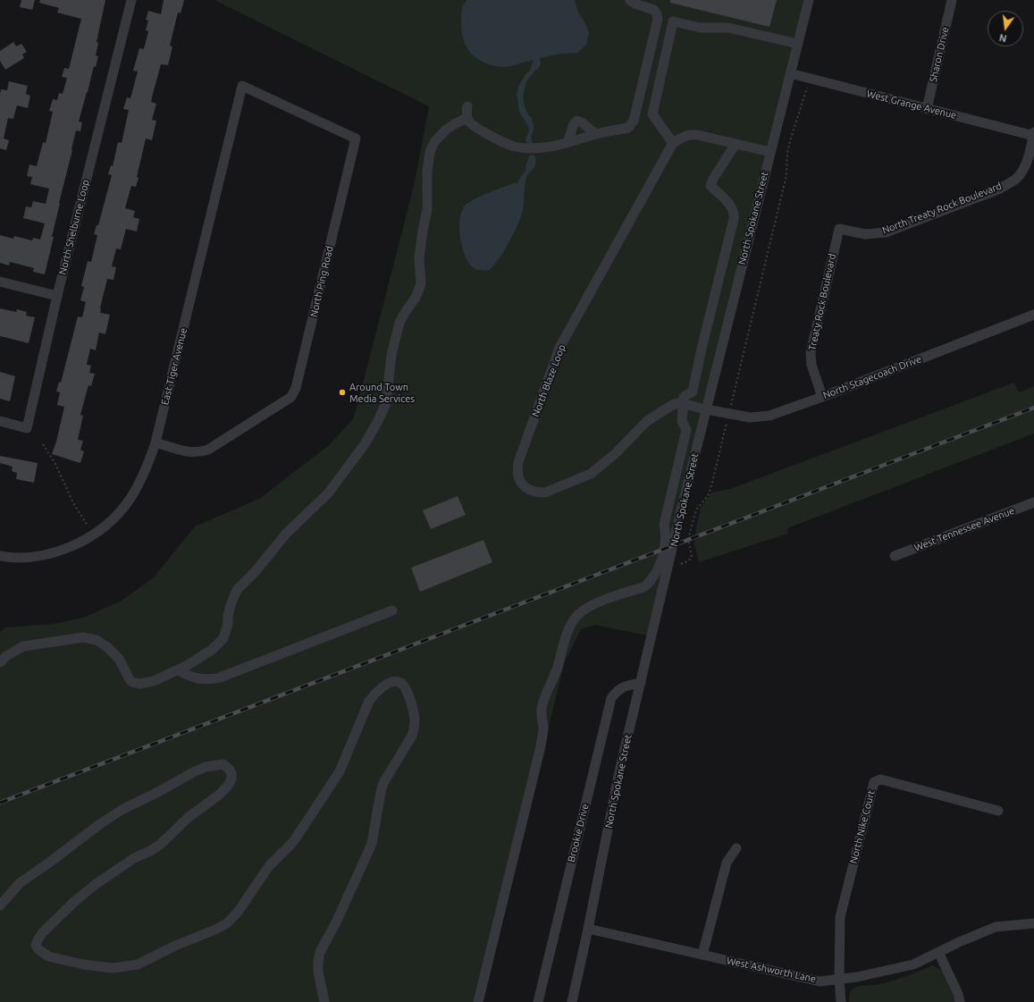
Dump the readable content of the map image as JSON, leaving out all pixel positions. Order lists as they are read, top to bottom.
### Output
{
  "streets": {
    "street": [
      "Sharon Drive",
      "West Grange Avenue",
      "North Treaty Rock Boulevard",
      "North Spokane Street",
      "North Shelburne Loop",
      "North Ping Road",
      "Treaty Rock Boulevard",
      "East Tiger Avenue",
      "North Stagecoach Drive",
      "North Blaze Loop",
      "West Tennessee Avenue",
      "North Nike Court",
      "Brookie Drive",
      "West Ashworth Lane"
    ]
  },
  "crossings": [
    ["Sharon Drive", "West Grange Avenue"],
    ["West Grange Avenue", "North Treaty Rock Boulevard"],
    ["West Grange Avenue", "North Spokane Street"],
    ["North Treaty Rock Boulevard", "Treaty Rock Boulevard"],
    ["North Spokane Street", "North Stagecoach Drive"],
    ["North Spokane Street", "North Blaze Loop"],
    ["North Spokane Street", "Brookie Drive"],
    ["North Spokane Street", "West Ashworth Lane"],
    ["North Ping Road", "East Tiger Avenue"],
    ["Treaty Rock Boulevard", "North Stagecoach Drive"],
    ["North Stagecoach Drive", "North Blaze Loop"],
    ["North Nike Court", "West Ashworth Lane"]
  ],
  "places": ["Around Town Media Services"],
  "north": "bottom"
}
